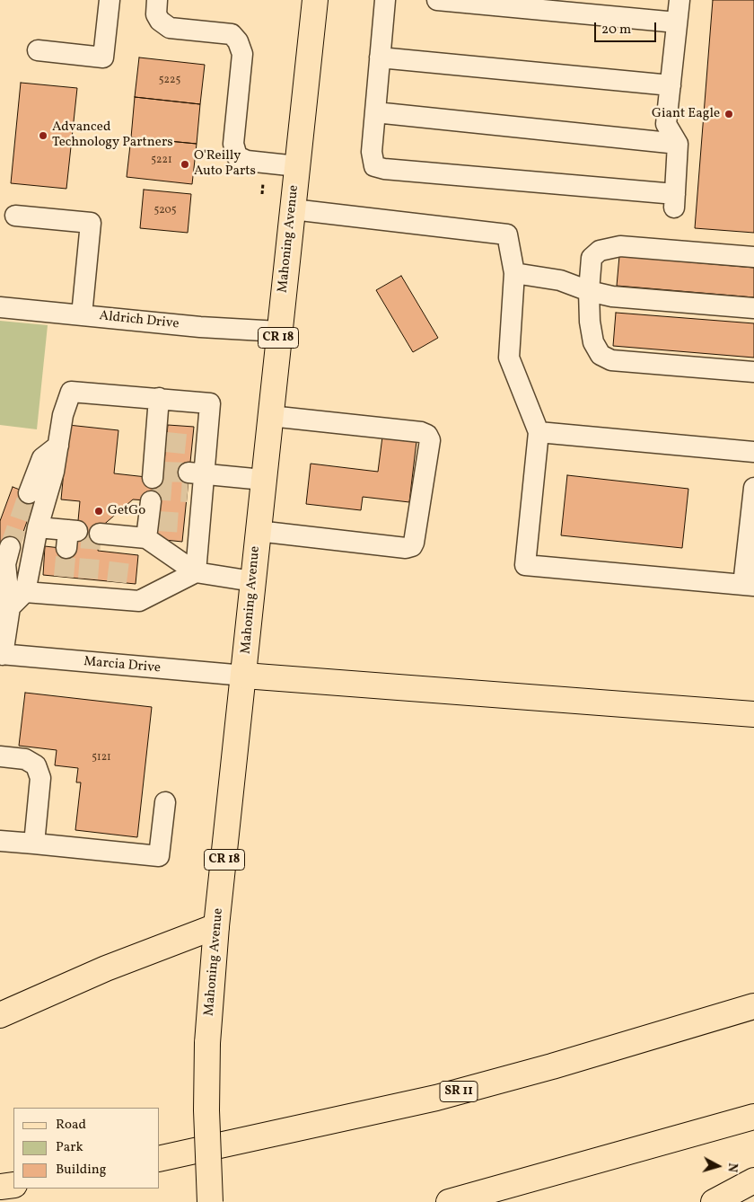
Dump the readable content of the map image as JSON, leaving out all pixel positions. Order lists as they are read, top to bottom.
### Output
{
  "streets": {
    "main road": ["Mahoning Avenue", "CR 18", "SR 11"],
    "street": ["Aldrich Drive", "Marcia Drive"]
  },
  "crossings": [
    ["Mahoning Avenue", "Aldrich Drive"],
    ["Mahoning Avenue", "Marcia Drive"]
  ],
  "places": [
    "Giant Eagle",
    "Advanced Technology Partners",
    "O'Reilly Auto Parts",
    "GetGo"
  ],
  "house_numbers": [
    "5225",
    "5221",
    "5205",
    "5121"
  ],
  "legend": ["Road", "Park", "Building"],
  "scale_bar": "20 m",
  "north": "right"
}
